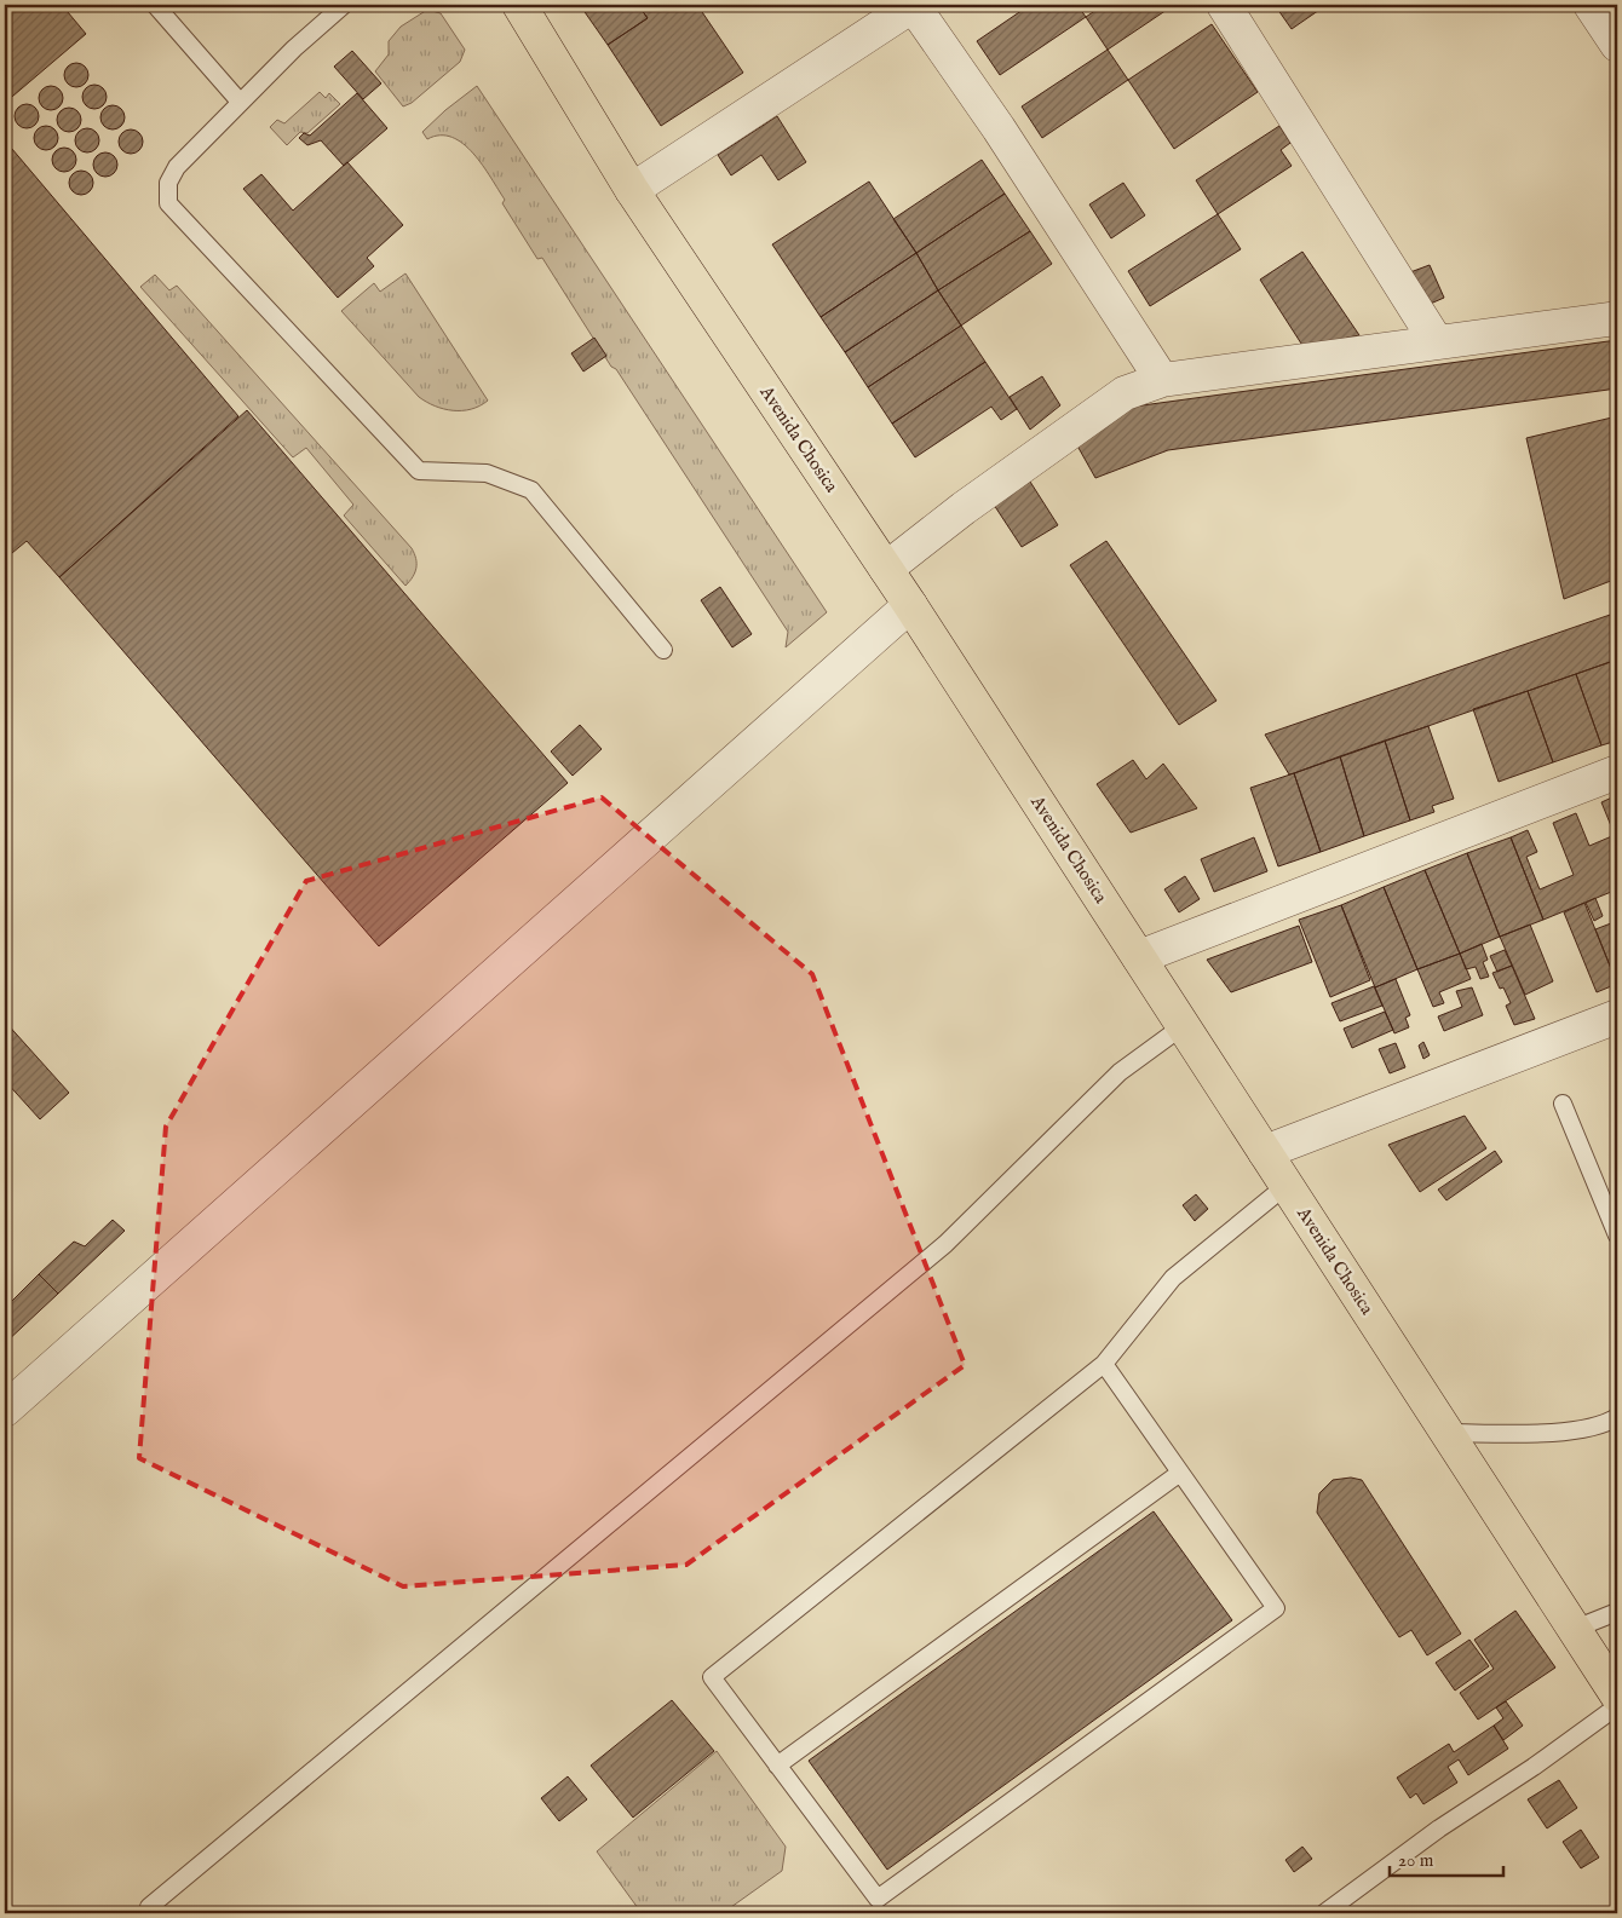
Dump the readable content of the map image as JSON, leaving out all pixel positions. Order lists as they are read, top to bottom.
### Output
{
  "streets": {
    "main road": ["Avenida Chosica"]
  },
  "scale_bar": "20 m"
}
